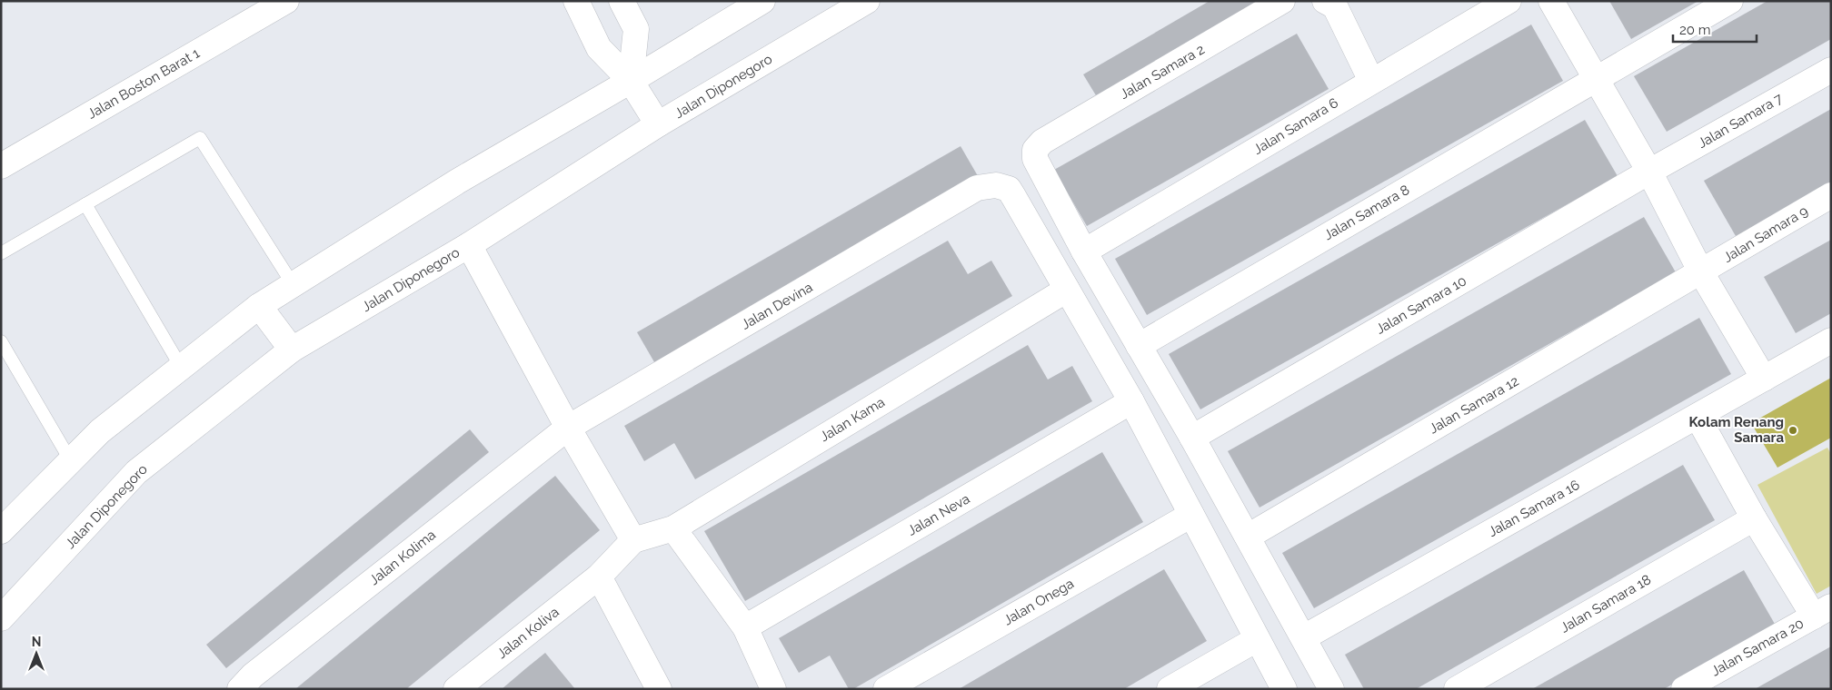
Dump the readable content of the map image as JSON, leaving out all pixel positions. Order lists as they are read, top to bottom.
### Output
{
  "streets": {
    "street": [
      "Jalan Samara 2",
      "Jalan Boston Barat 1",
      "Jalan Diponegoro",
      "Jalan Samara 7",
      "Jalan Samara 6",
      "Jalan Samara 8",
      "Jalan Samara 9",
      "Jalan Samara 10",
      "Jalan Devina",
      "Jalan Samara 12",
      "Jalan Kama",
      "Jalan Samara 16",
      "Jalan Neva",
      "Jalan Kolima",
      "Jalan Onega",
      "Jalan Samara 18",
      "Jalan Koliva",
      "Jalan Samara 20"
    ]
  },
  "crossings": [
    ["Jalan Samara 2", "Jalan Samara 6"],
    ["Jalan Samara 7", "Jalan Samara 10"],
    ["Jalan Samara 9", "Jalan Samara 12"],
    ["Jalan Devina", "Jalan Kama"],
    ["Jalan Devina", "Jalan Kolima"],
    ["Jalan Kama", "Jalan Koliva"]
  ],
  "places": ["Kolam Renang Samara"],
  "scale_bar": "20 m",
  "north": "top"
}
